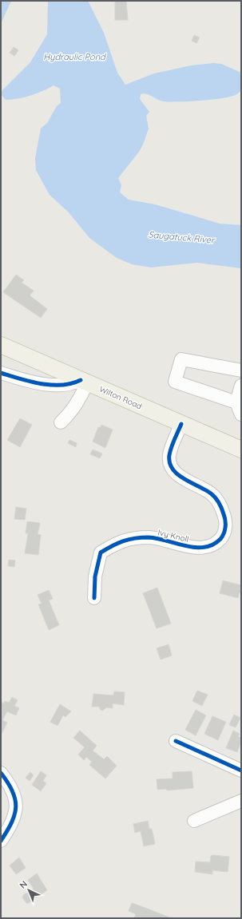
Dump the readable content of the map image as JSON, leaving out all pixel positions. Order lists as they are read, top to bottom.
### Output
{
  "streets": {
    "main road": ["Wilton Road"],
    "street": ["Ivy Knoll"]
  },
  "crossings": [
    ["Wilton Road", "Ivy Knoll"]
  ],
  "water": ["Hydraulic Pond", "Saugatuck River"],
  "north": "top left"
}
